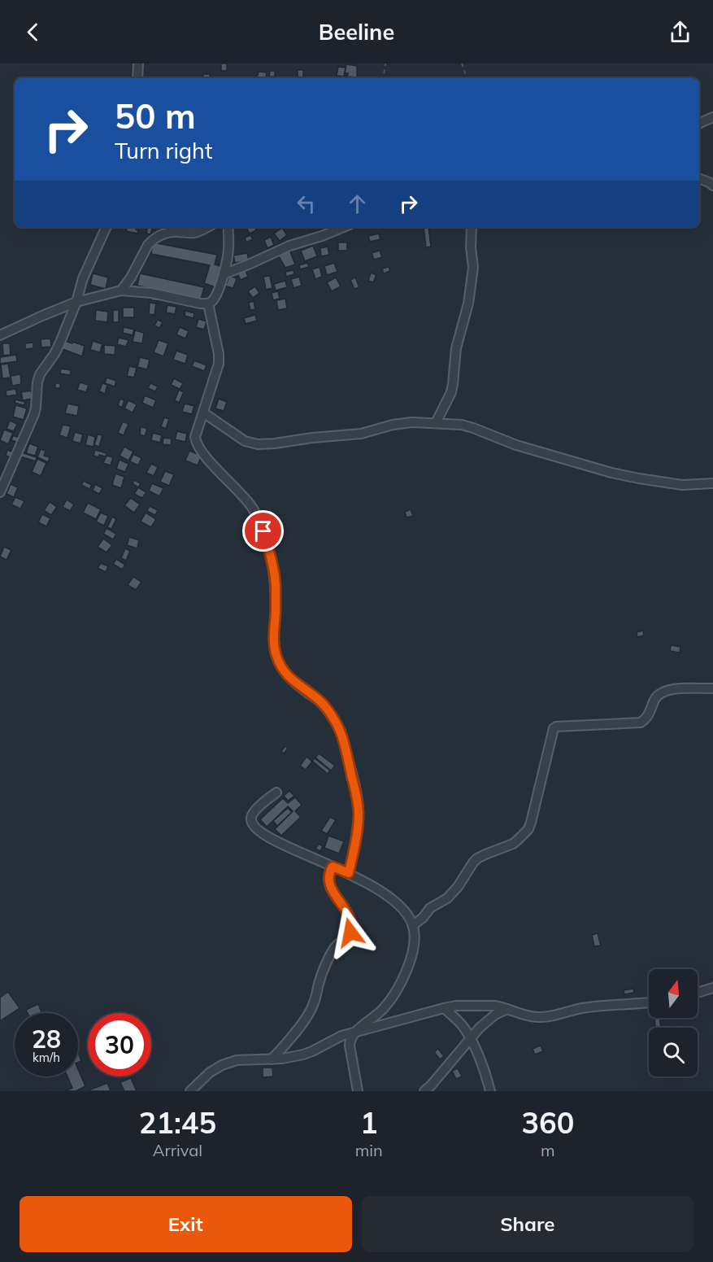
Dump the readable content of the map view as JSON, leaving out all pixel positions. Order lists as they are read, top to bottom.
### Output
{
  "north": "top",
  "page": {
    "header": "Beeline",
    "turn": ["50 m", "Turn right"],
    "speed": "28 km/h",
    "limit": "30",
    "eta": [
      "21:45",
      "Arrival",
      "1",
      "min",
      "360",
      "m"
    ],
    "buttons": ["Exit", "Share"]
  }
}
